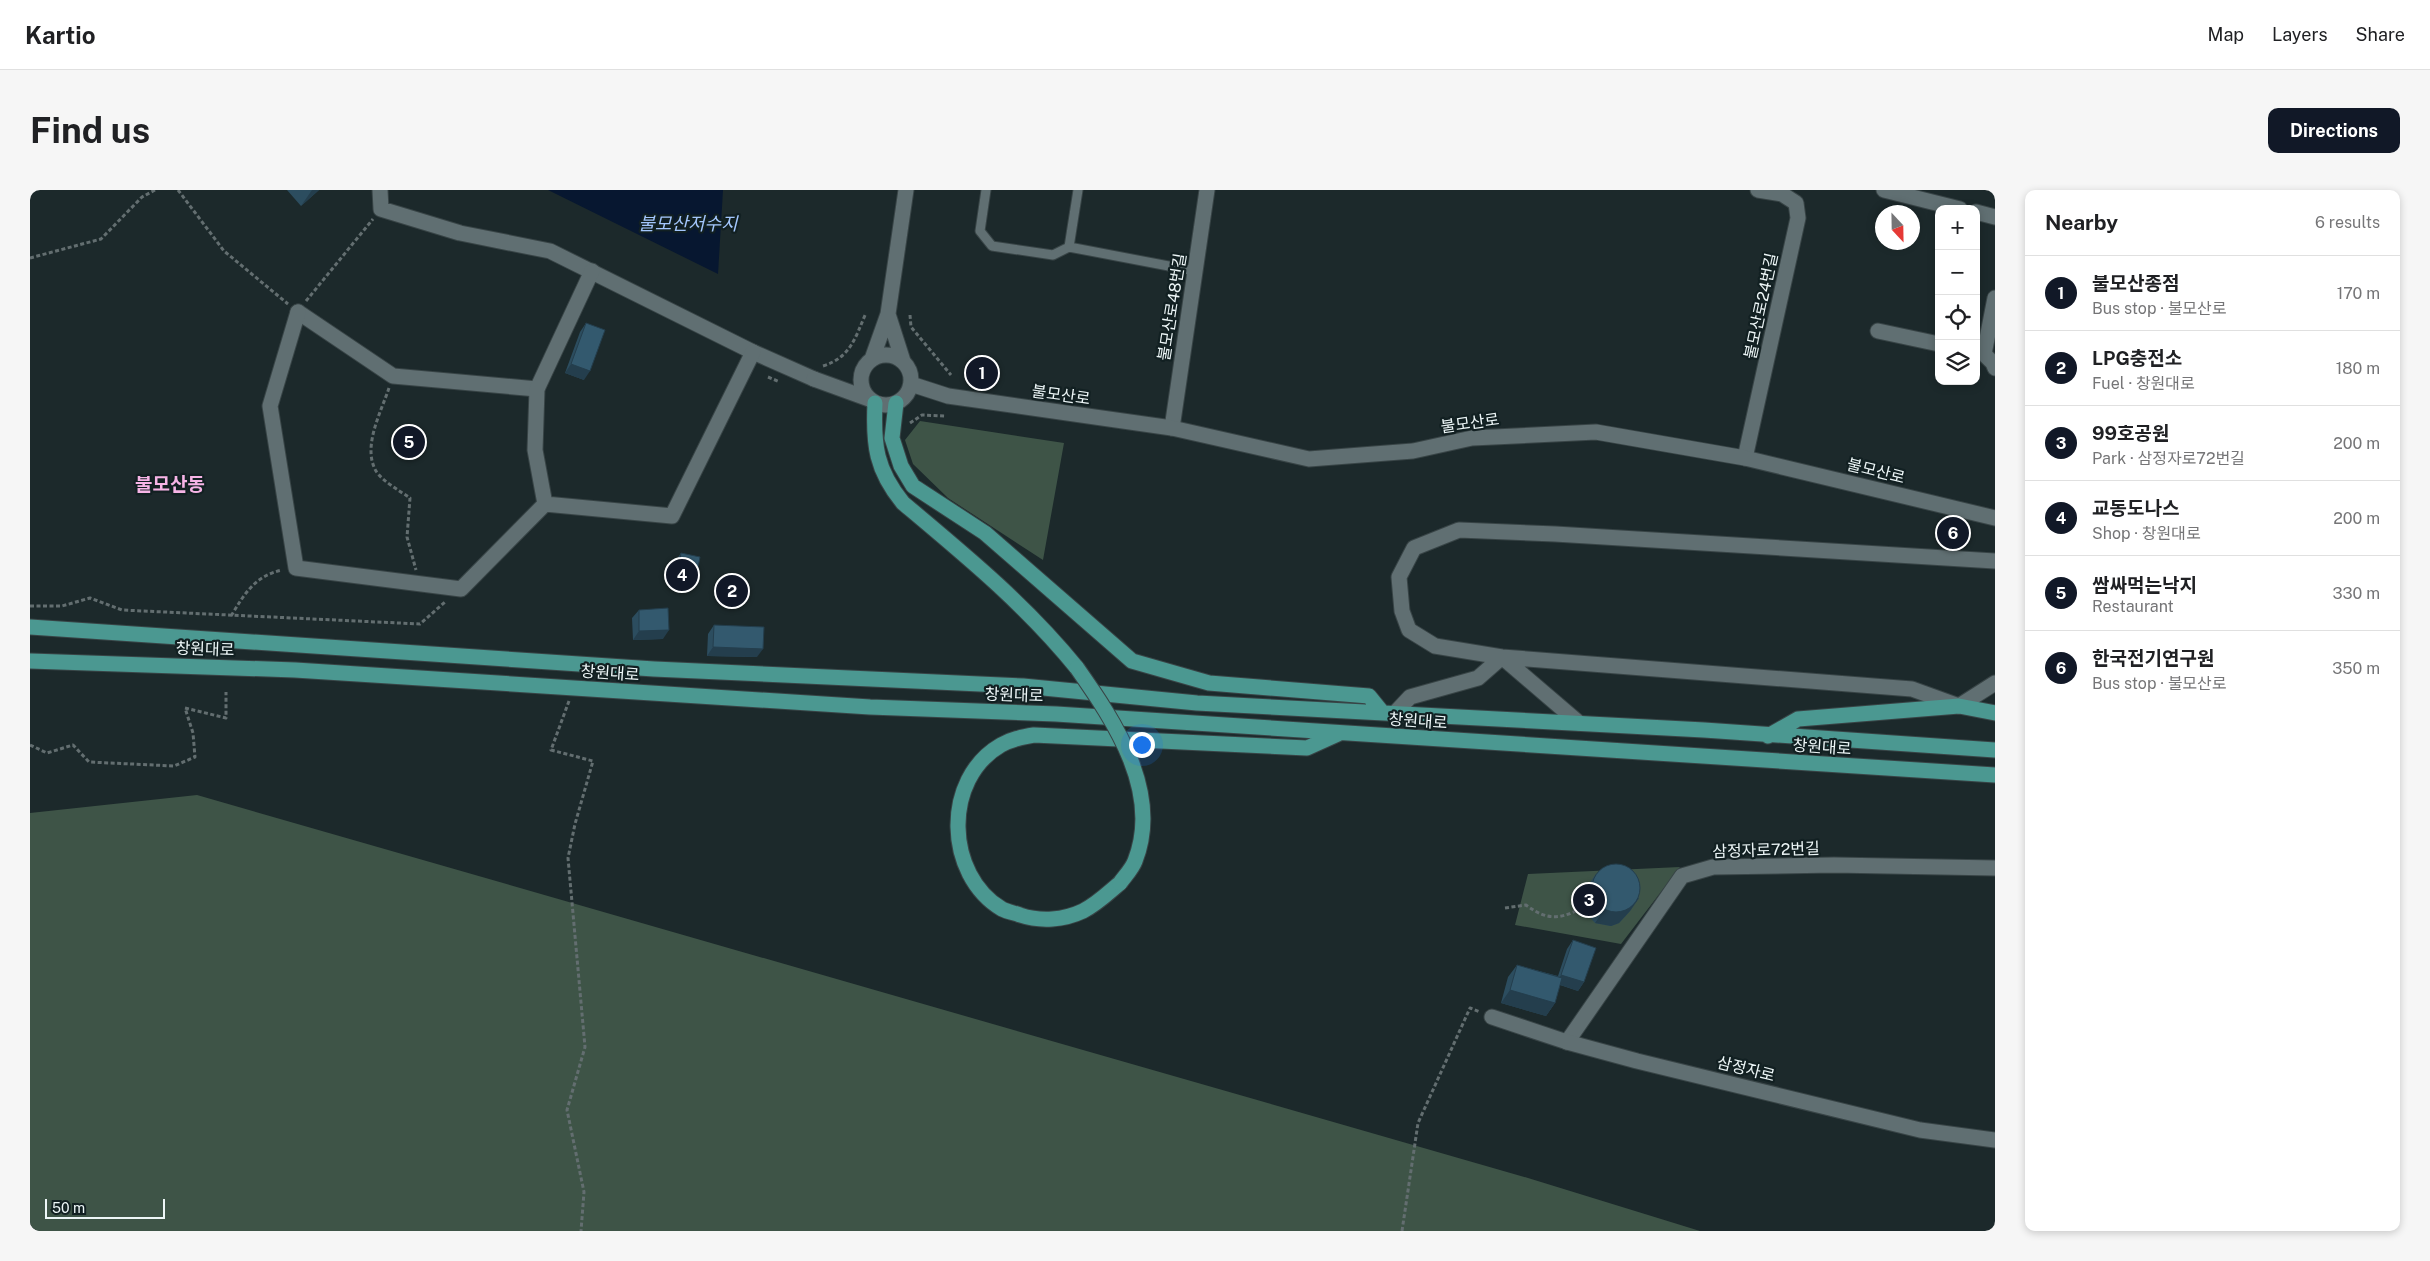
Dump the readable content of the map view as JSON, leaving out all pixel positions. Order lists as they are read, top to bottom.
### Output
{
  "streets": {
    "main road": ["창원대로"],
    "street": [
      "불모산로24번길",
      "불모산로48번길",
      "불모산로",
      "삼정자로72번길",
      "삼정자로"
    ]
  },
  "crossings": [
    ["불모산로24번길", "불모산로"],
    ["불모산로48번길", "불모산로"],
    ["삼정자로72번길", "삼정자로"]
  ],
  "districts": ["불모산동"],
  "water": ["불모산저수지"],
  "scale_bar": "50 m",
  "north": "bottom",
  "page": {
    "header": "Kartio",
    "nav": ["Map", "Layers", "Share"],
    "buttons": "Directions",
    "title": "Find us",
    "heading": ["Nearby", "6 results"],
    "map_buttons": ["+", "−"],
    "list": [
      {
        "mark": "1",
        "name": "불모산종점",
        "note": "Bus stop · 불모산로",
        "value": "170 m"
      },
      {
        "mark": "2",
        "name": "LPG충전소",
        "note": "Fuel · 창원대로",
        "value": "180 m"
      },
      {
        "mark": "3",
        "name": "99호공원",
        "note": "Park · 삼정자로72번길",
        "value": "200 m"
      },
      {
        "mark": "4",
        "name": "교동도나스",
        "note": "Shop · 창원대로",
        "value": "200 m"
      },
      {
        "mark": "5",
        "name": "쌈싸먹는낙지",
        "note": "Restaurant",
        "value": "330 m"
      },
      {
        "mark": "6",
        "name": "한국전기연구원",
        "note": "Bus stop · 불모산로",
        "value": "350 m"
      }
    ],
    "pins": [
      "1",
      "5",
      "6",
      "4",
      "2",
      "3"
    ],
    "scale": "50 m"
  }
}
